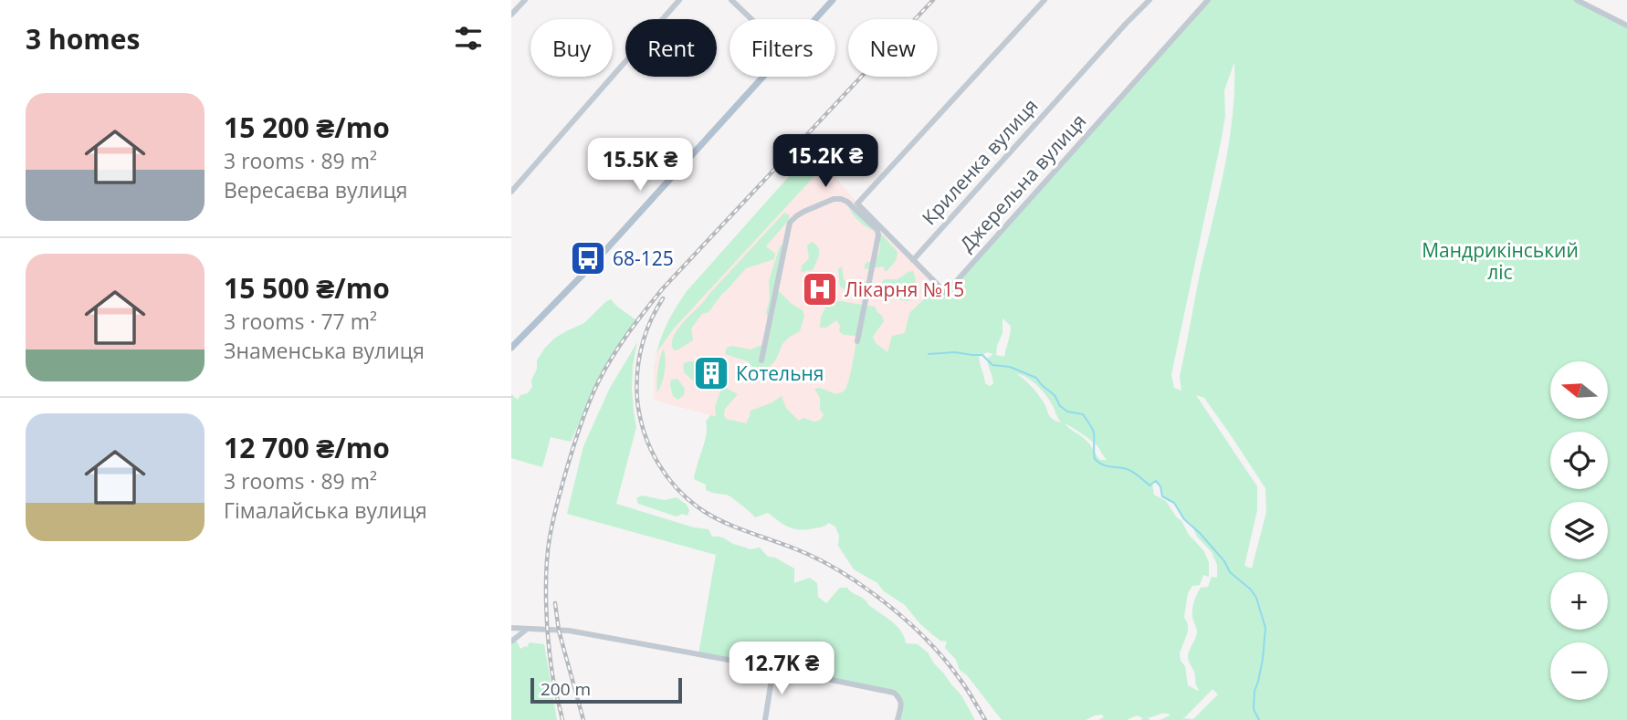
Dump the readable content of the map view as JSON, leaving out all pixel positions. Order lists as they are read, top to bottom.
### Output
{
  "streets": {
    "street": ["Криленка вулиця", "Джерельна вулиця"]
  },
  "crossings": [
    ["Криленка вулиця", "Джерельна вулиця"]
  ],
  "parks": ["Мандрикінський ліс"],
  "places": {
    "bus stop": ["68-125"],
    "hospital": ["Лікарня №15"],
    "building": ["Котельня"]
  },
  "scale_bar": "200 m",
  "north": "left",
  "page": {
    "heading": "3 homes",
    "chip": [
      "Buy",
      "Rent",
      "Filters",
      "New"
    ],
    "list": [
      {
        "name": "15 200 ₴/mo",
        "note": "3 rooms · 89 m² · Вересаєва вулиця"
      },
      {
        "name": "15 500 ₴/mo",
        "note": "3 rooms · 77 m² · Знаменська вулиця"
      },
      {
        "name": "12 700 ₴/mo",
        "note": "3 rooms · 89 m² · Гімалайська вулиця"
      }
    ],
    "price": ["15.2K ₴", "15.5K ₴", "12.7K ₴"],
    "map_buttons": ["+", "−"],
    "scale": "200 m"
  }
}
